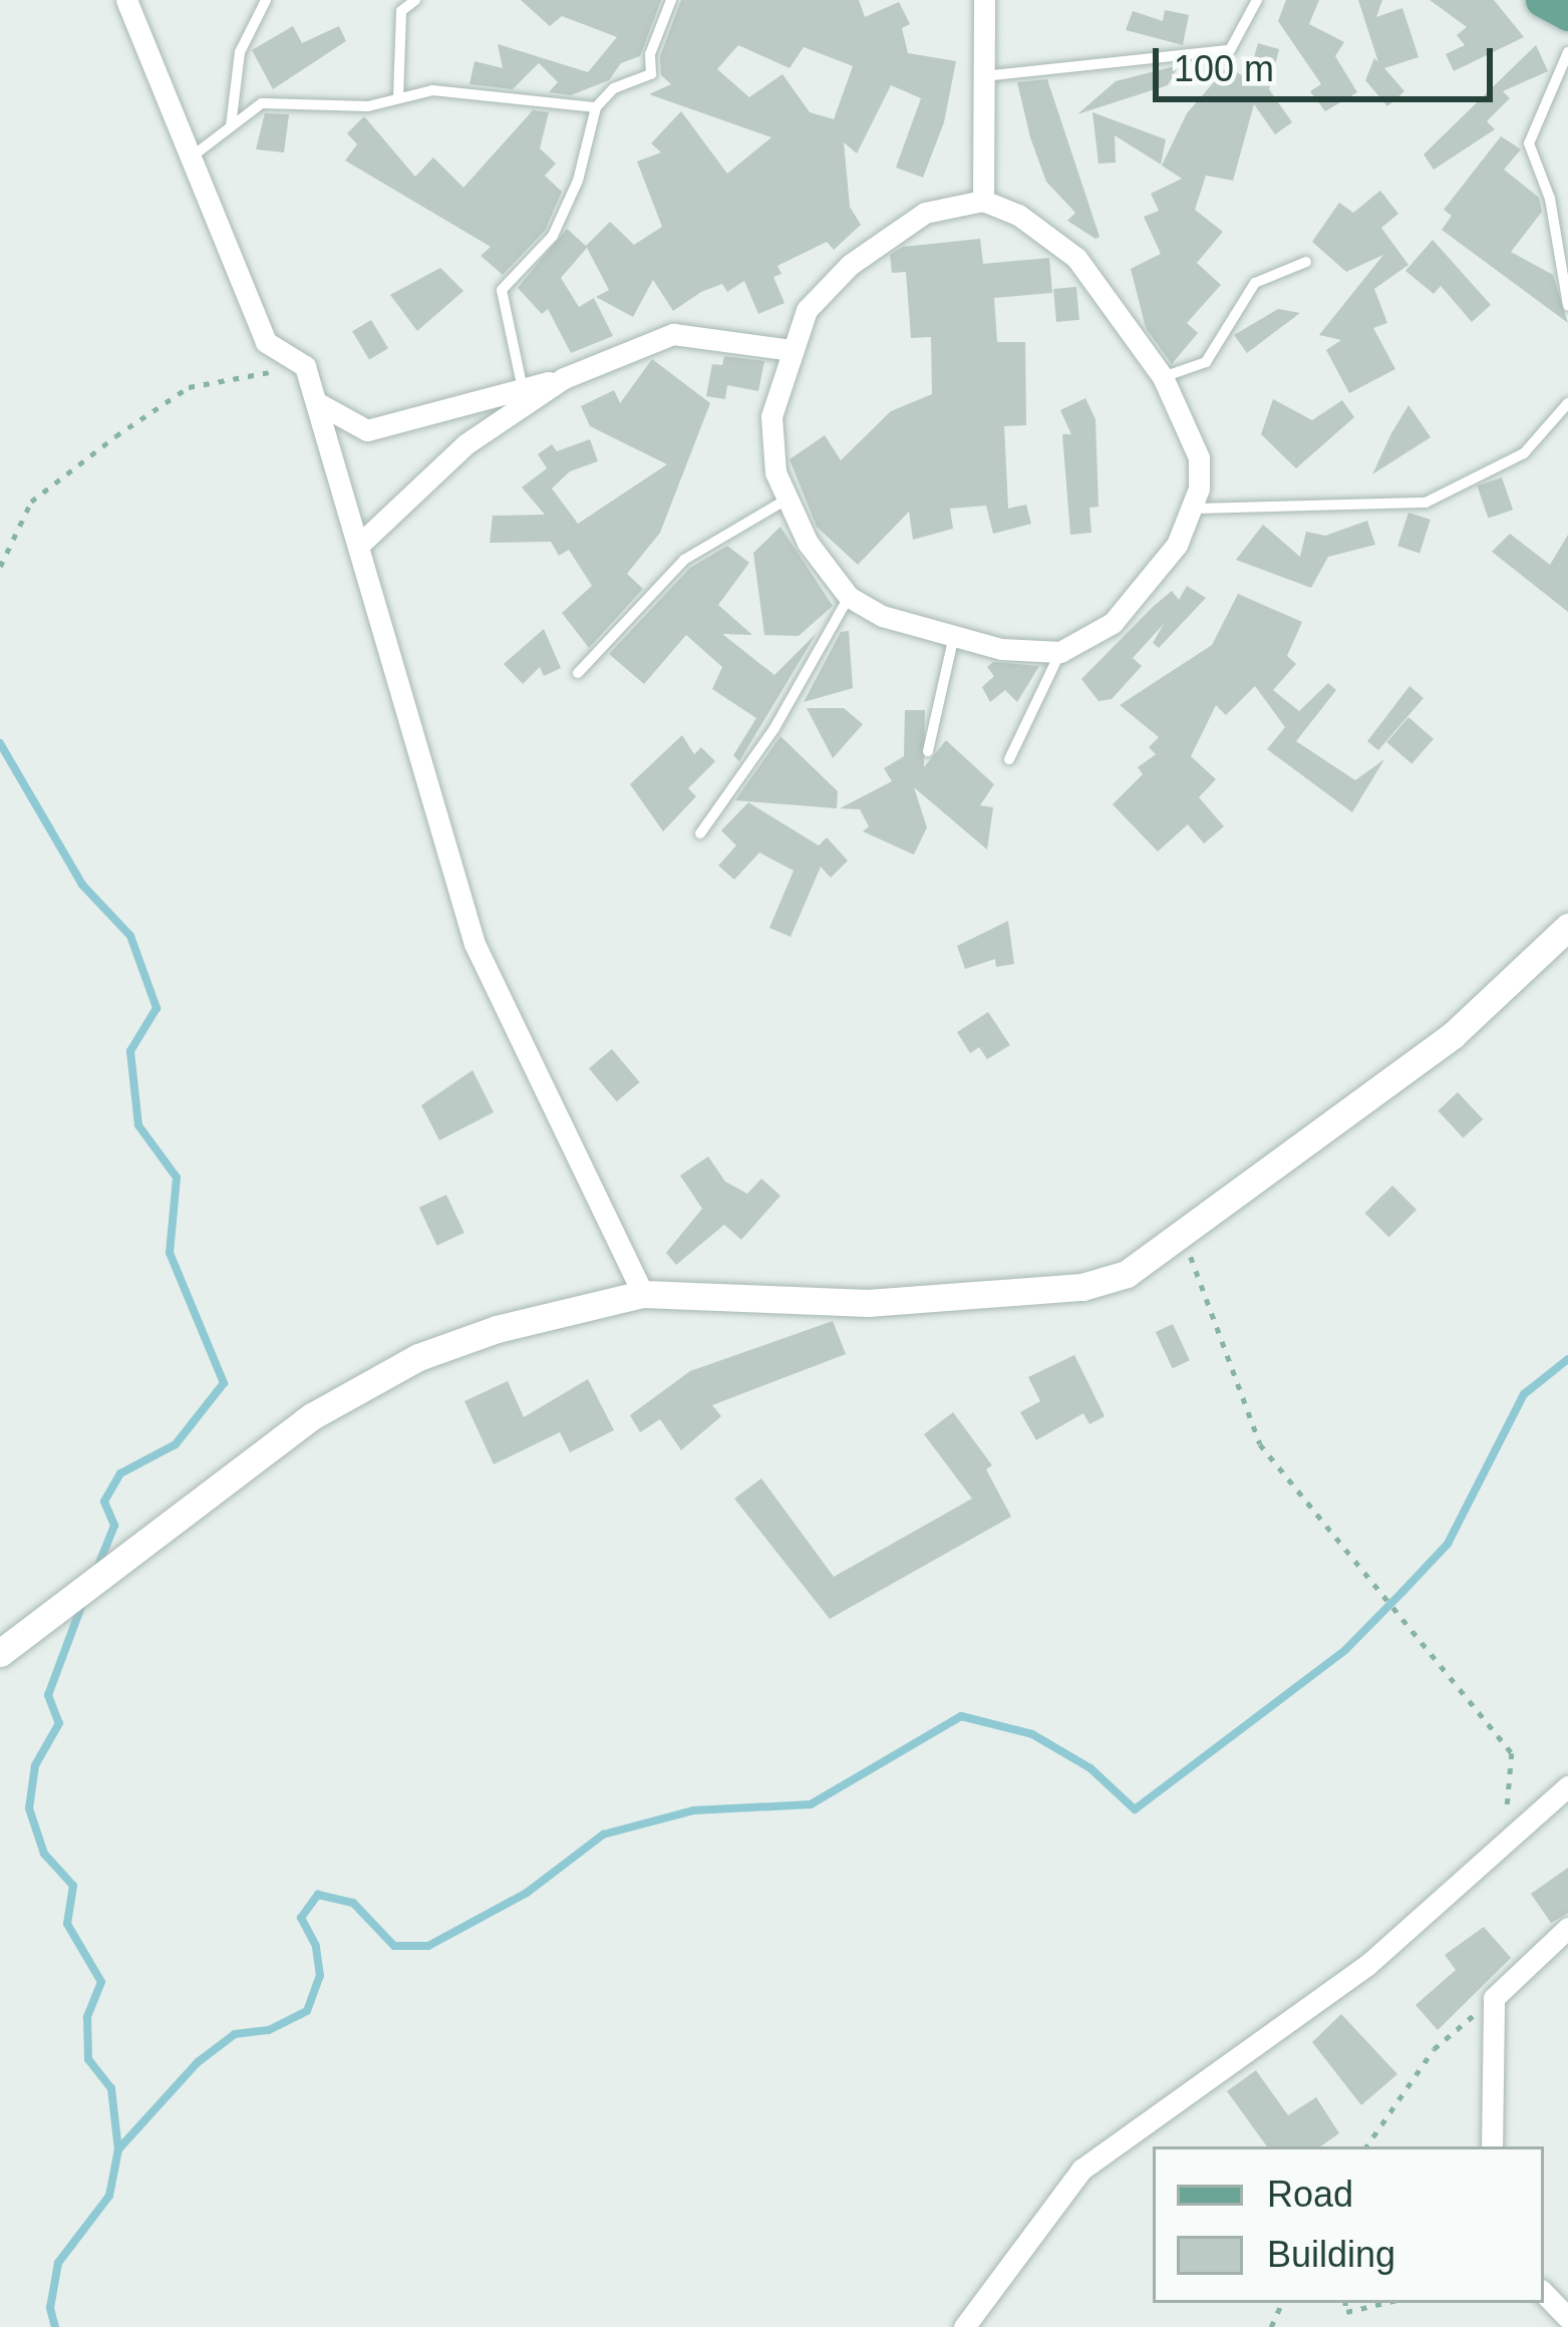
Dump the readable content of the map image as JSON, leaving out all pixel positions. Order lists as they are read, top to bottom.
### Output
{
  "legend": ["Road", "Building"],
  "scale_bar": "100 m"
}
